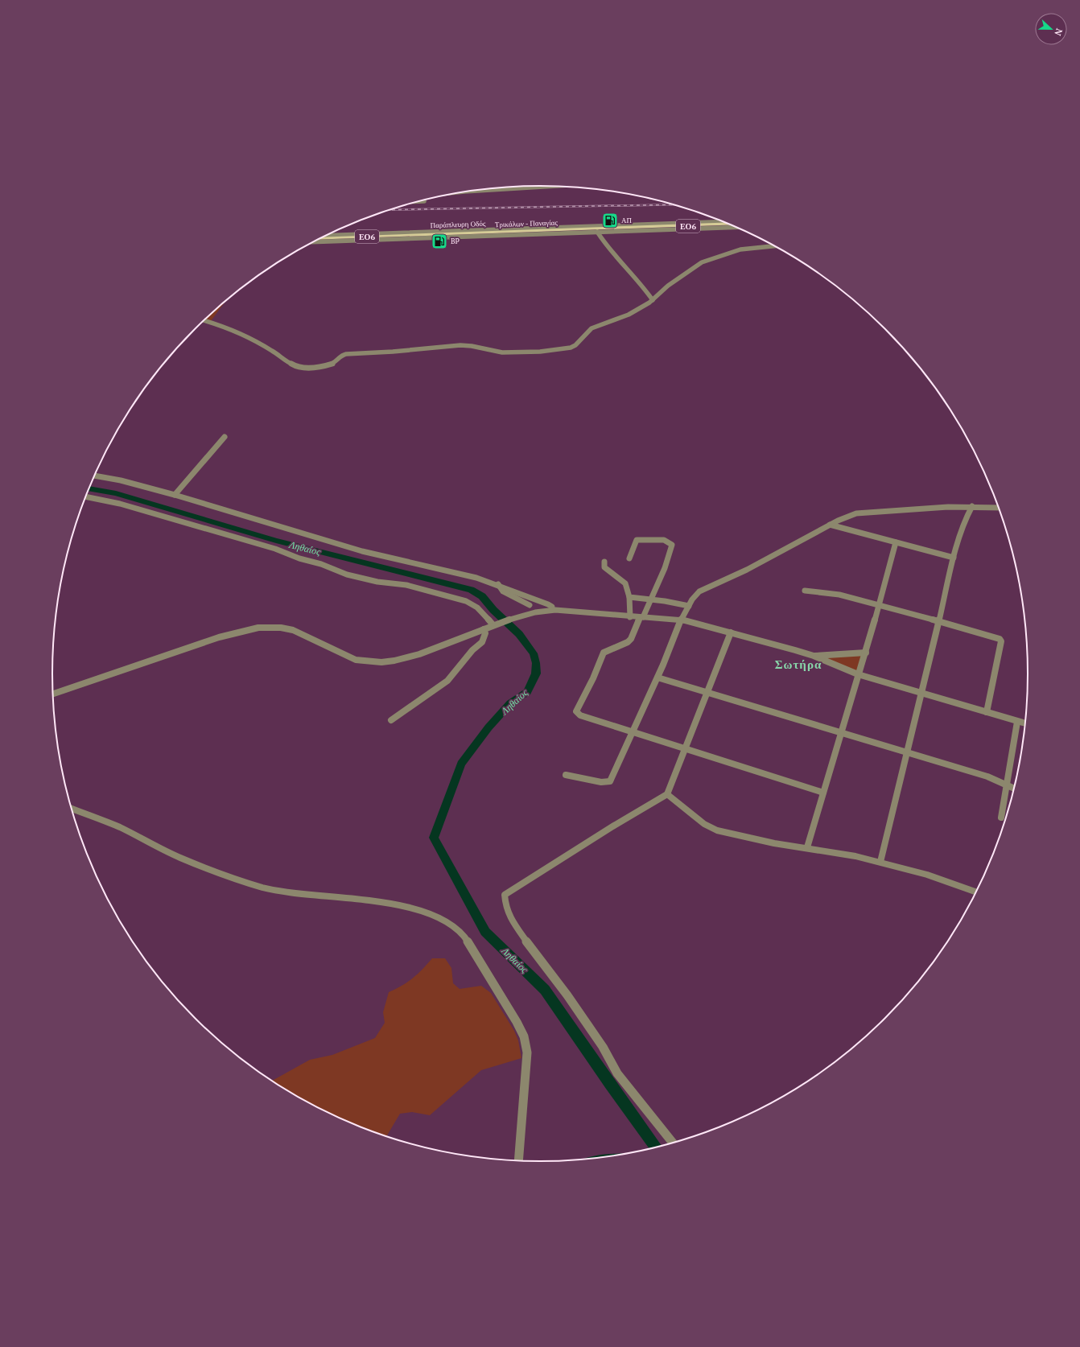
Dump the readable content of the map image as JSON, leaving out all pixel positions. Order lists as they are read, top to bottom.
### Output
{
  "streets": {
    "main road": ["Τρικάλων - Παναγίας", "ΕΟ6"],
    "street": ["Παράπλευρη Οδός"]
  },
  "crossings": [
    ["Τρικάλων - Παναγίας", "Παράπλευρη Οδός"]
  ],
  "districts": ["Σωτήρα"],
  "water": ["Ληθαίος"],
  "places": {
    "fuel station": ["ΑΠ", "BP"]
  },
  "north": "right"
}
